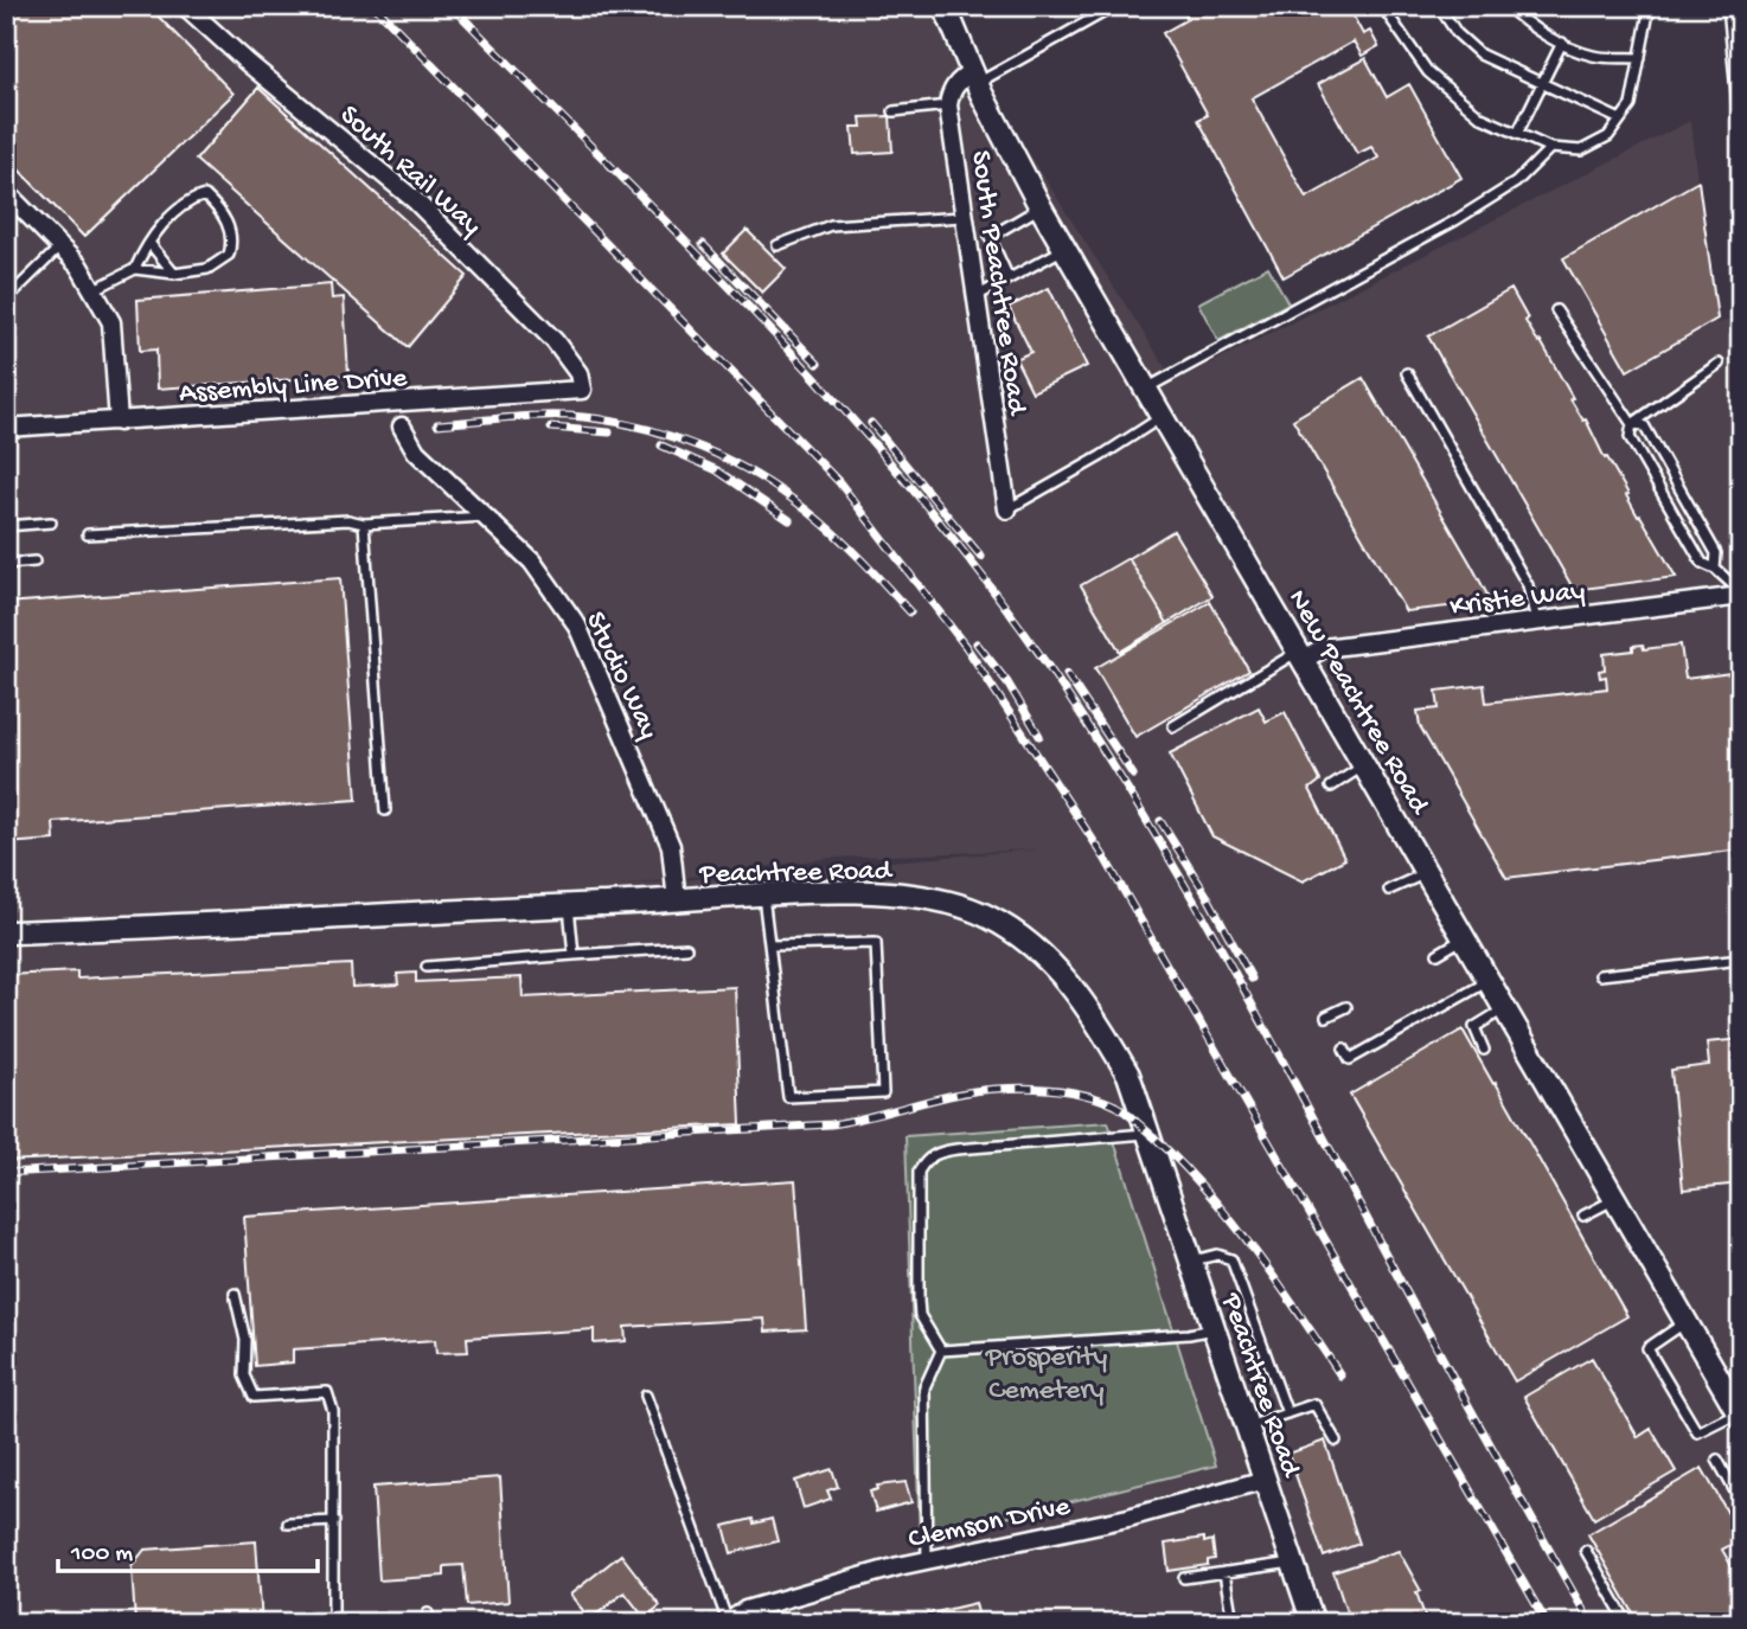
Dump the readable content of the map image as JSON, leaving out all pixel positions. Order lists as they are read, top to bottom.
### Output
{
  "streets": {
    "street": [
      "South Rail Way",
      "South Peachtree Road",
      "Assembly Line Drive",
      "Kristie Way",
      "Studio Way",
      "New Peachtree Road",
      "Peachtree Road",
      "Clemson Drive"
    ]
  },
  "crossings": [
    ["South Rail Way", "Assembly Line Drive"],
    ["Kristie Way", "New Peachtree Road"],
    ["Studio Way", "Peachtree Road"],
    ["Peachtree Road", "Clemson Drive"]
  ],
  "parks": ["Prosperity Cemetery"],
  "scale_bar": "100 m"
}
